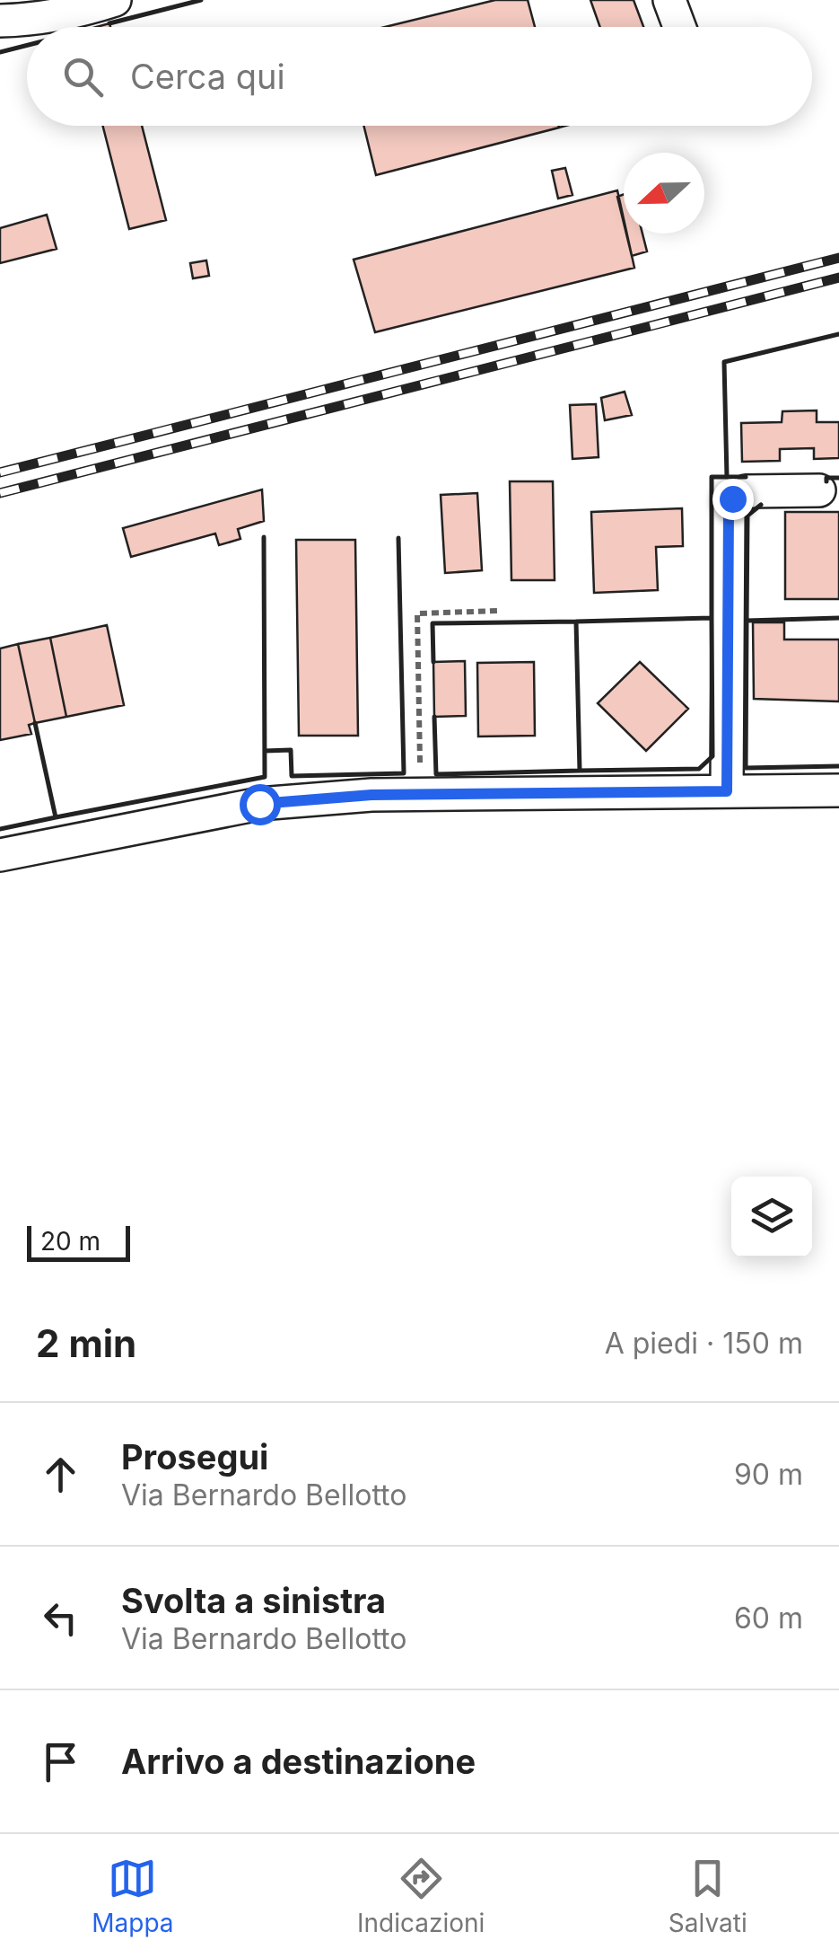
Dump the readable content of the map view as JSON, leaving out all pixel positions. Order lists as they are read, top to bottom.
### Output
{
  "scale_bar": "20 m",
  "north": "left",
  "page": {
    "search": "Cerca qui",
    "scale": "20 m",
    "heading": ["2 min", "A piedi · 150 m"],
    "list": [
      ["Prosegui", "Via Bernardo Bellotto", "90 m"],
      ["Svolta a sinistra", "Via Bernardo Bellotto", "60 m"],
      "Arrivo a destinazione"
    ],
    "nav": ["Mappa", "Indicazioni", "Salvati"]
  }
}
